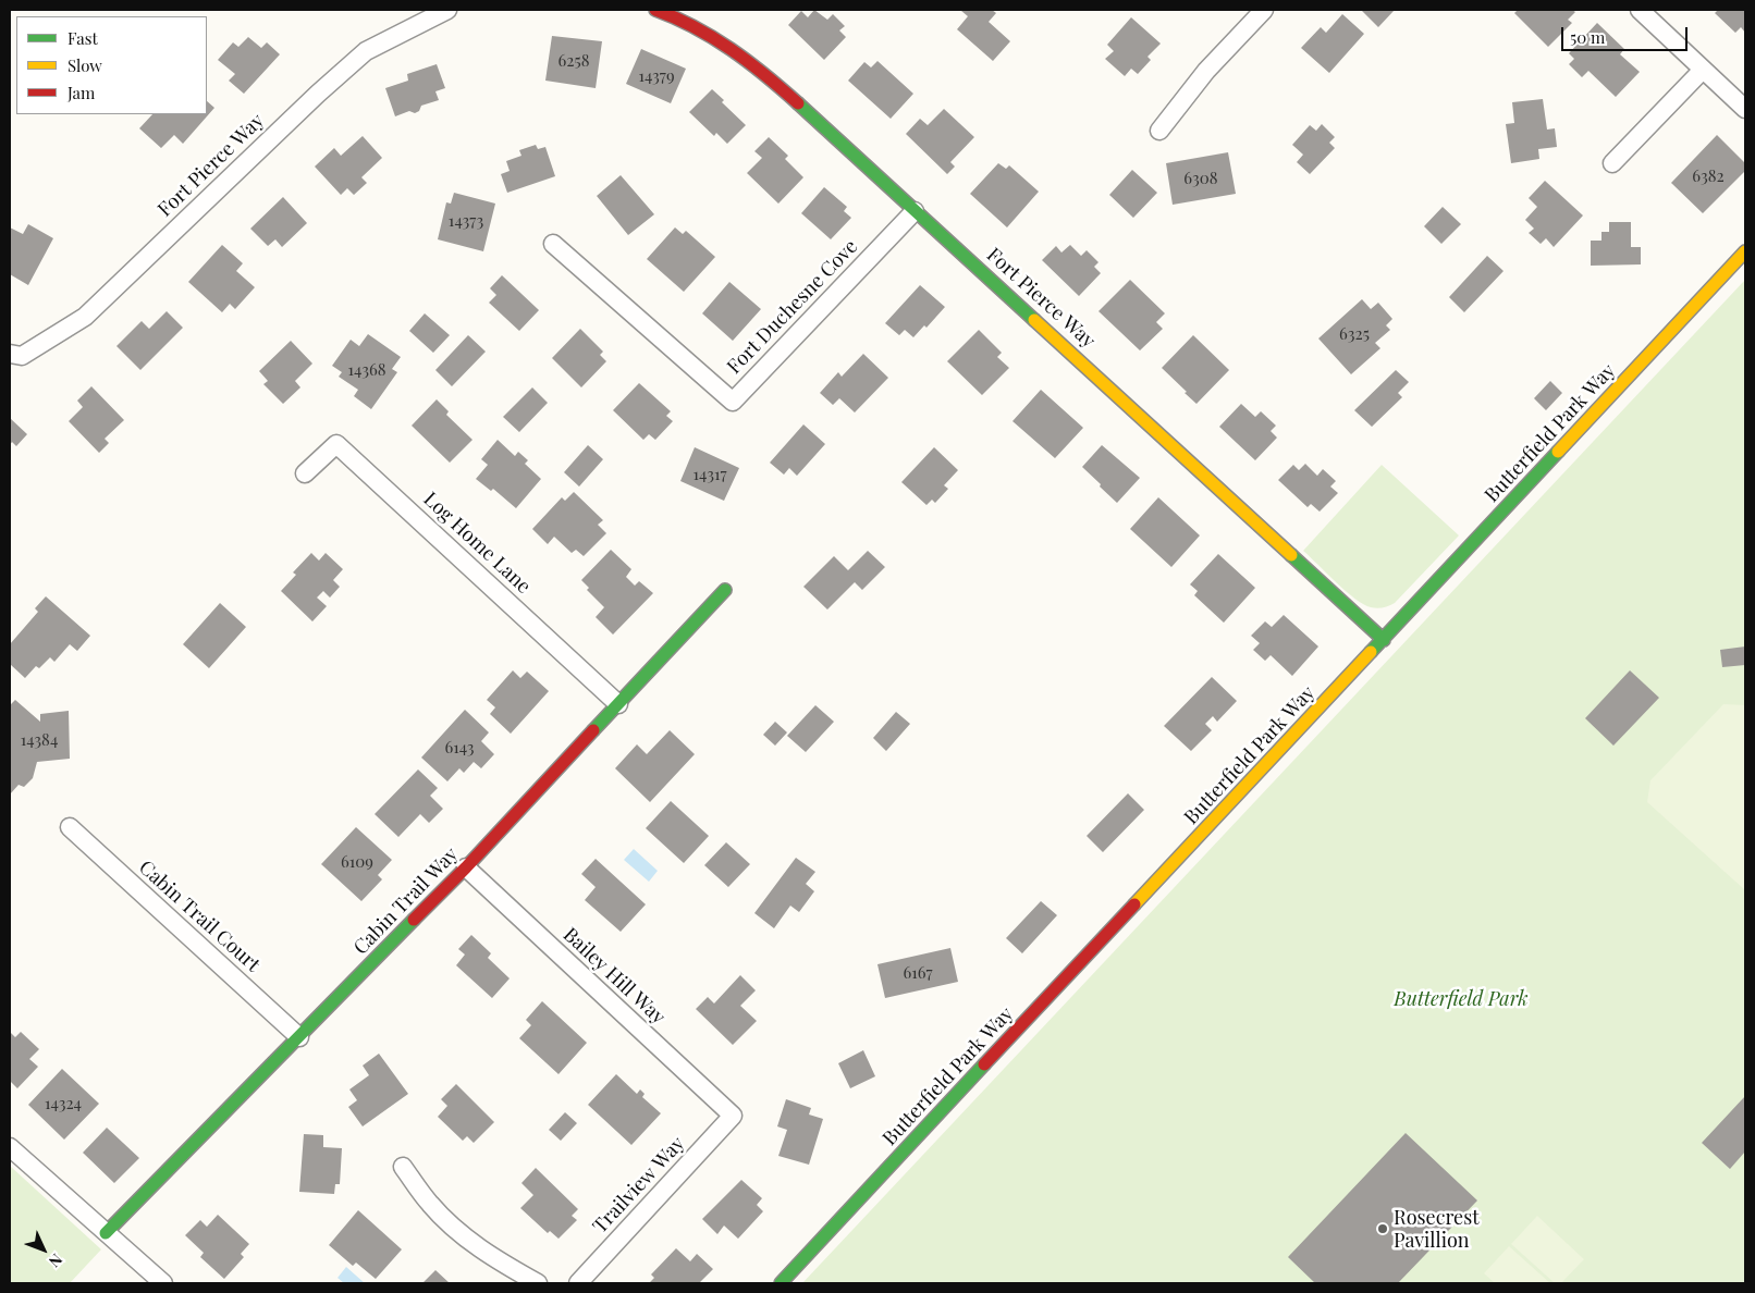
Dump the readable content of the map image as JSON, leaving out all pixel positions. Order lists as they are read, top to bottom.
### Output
{
  "streets": {
    "street": [
      "Fort Pierce Way",
      "Fort Duchesne Cove",
      "Butterfield Park Way",
      "Log Home Lane",
      "Cabin Trail Way",
      "Cabin Trail Court",
      "Bailey Hill Way",
      "Trailview Way"
    ]
  },
  "crossings": [
    ["Fort Pierce Way", "Fort Duchesne Cove"],
    ["Fort Pierce Way", "Butterfield Park Way"],
    ["Log Home Lane", "Cabin Trail Way"],
    ["Cabin Trail Way", "Cabin Trail Court"],
    ["Cabin Trail Way", "Bailey Hill Way"],
    ["Bailey Hill Way", "Trailview Way"]
  ],
  "parks": ["Butterfield Park"],
  "places": ["Rosecrest Pavillion"],
  "house_numbers": [
    "6258",
    "14379",
    "6382",
    "6308",
    "14373",
    "6325",
    "14368",
    "14317",
    "14384",
    "6143",
    "6109",
    "6167",
    "14324"
  ],
  "legend": ["Fast", "Slow", "Jam"],
  "scale_bar": "50 m",
  "north": "bottom right"
}
